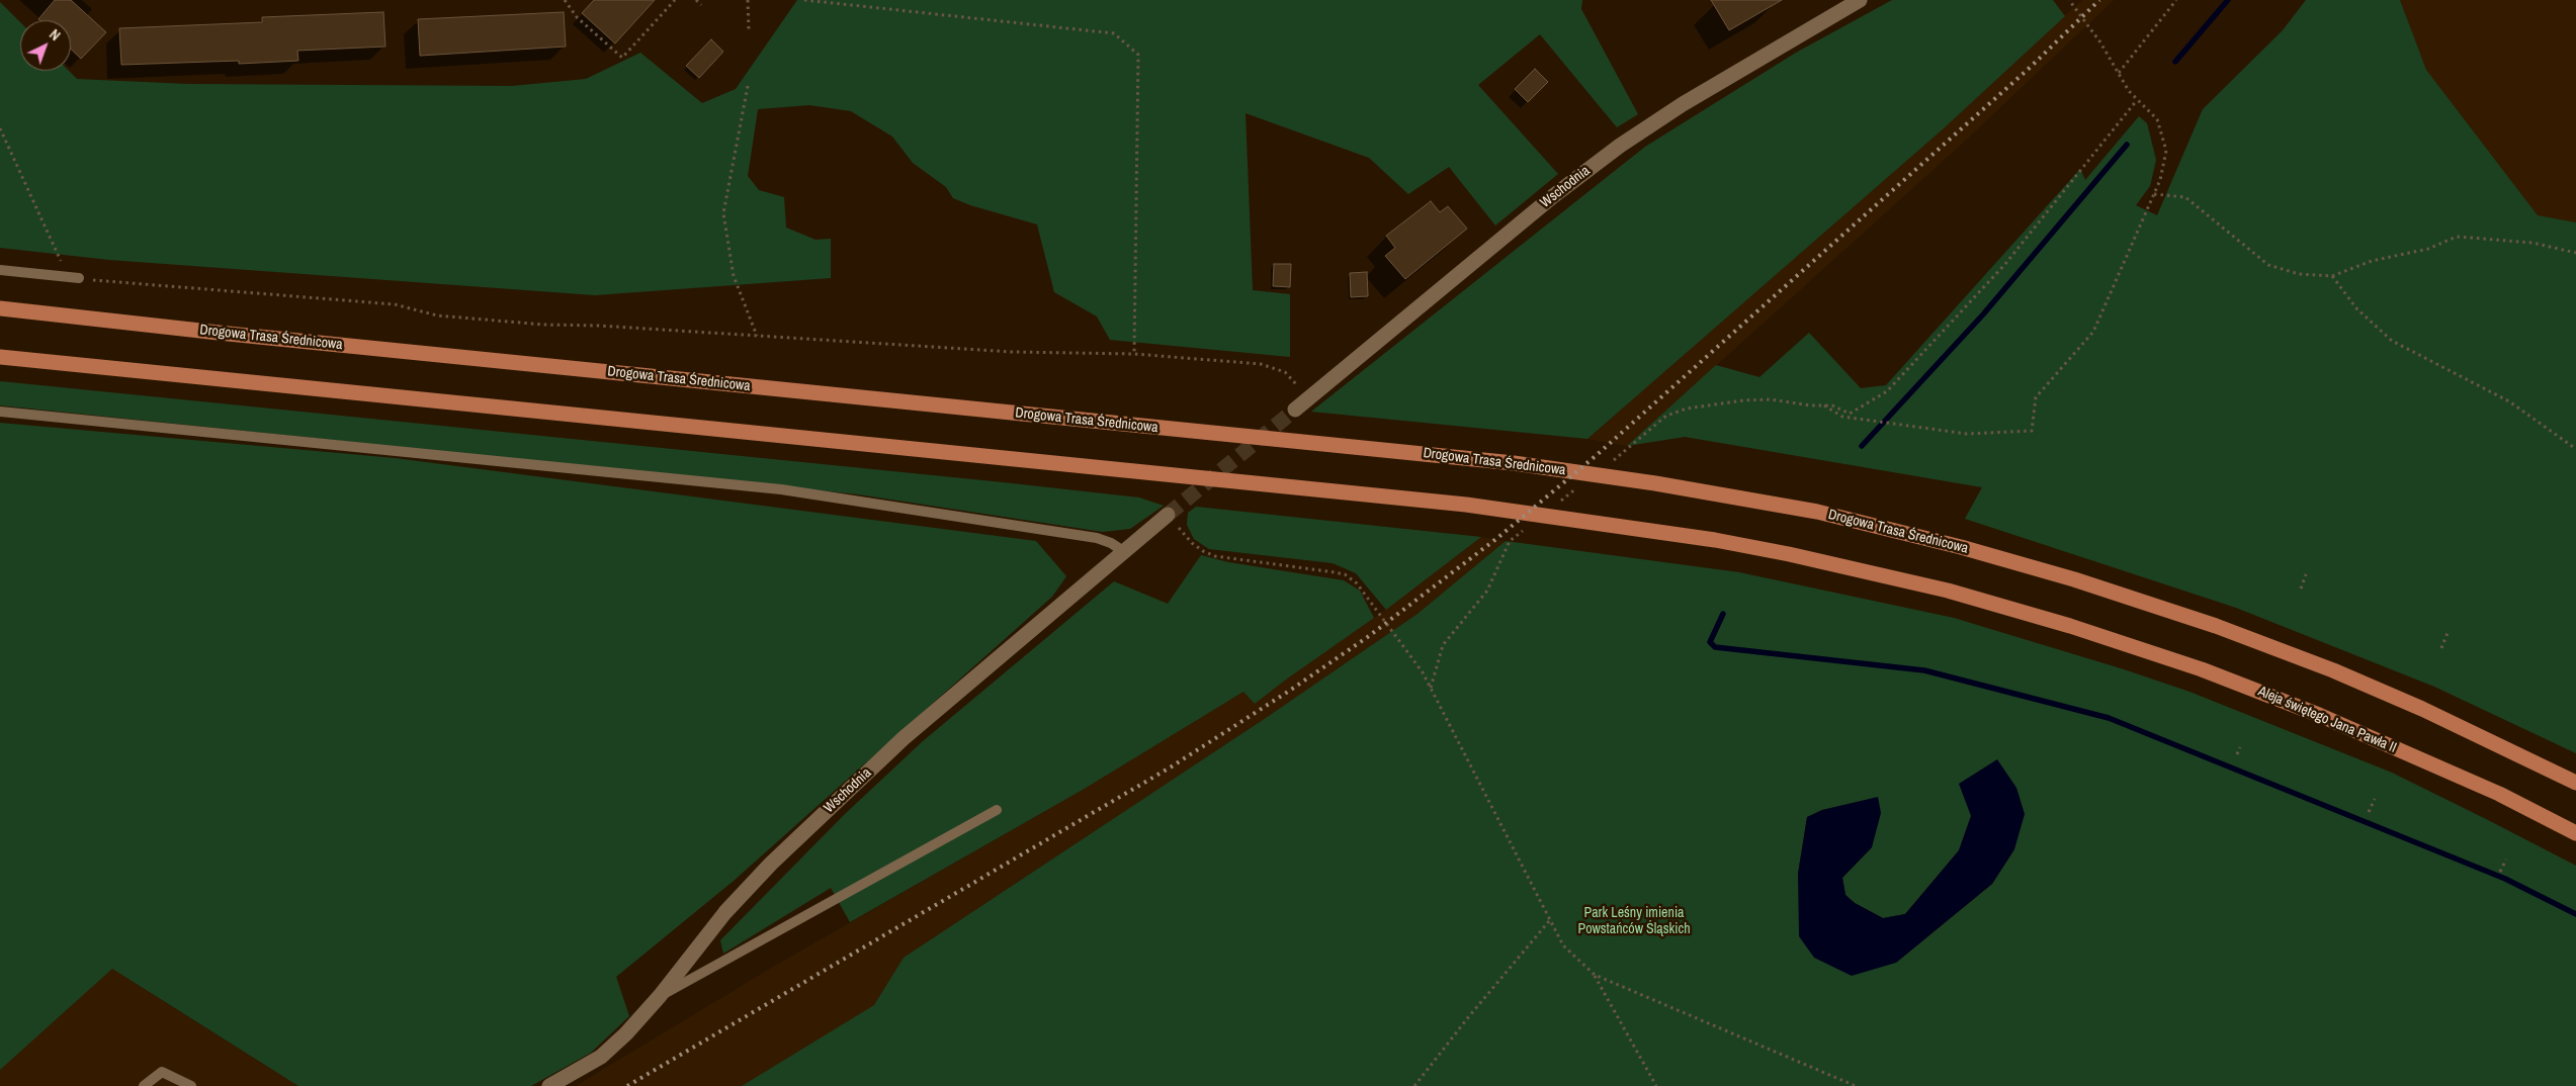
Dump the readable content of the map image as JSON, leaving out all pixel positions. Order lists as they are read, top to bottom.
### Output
{
  "streets": {
    "main road": ["Drogowa Trasa Średnicowa", "Aleja świętego Jana Pawła II"],
    "street": ["Wschodnia"]
  },
  "parks": ["Park Leśny imienia Powstańców Śląskich"],
  "north": "top right"
}
